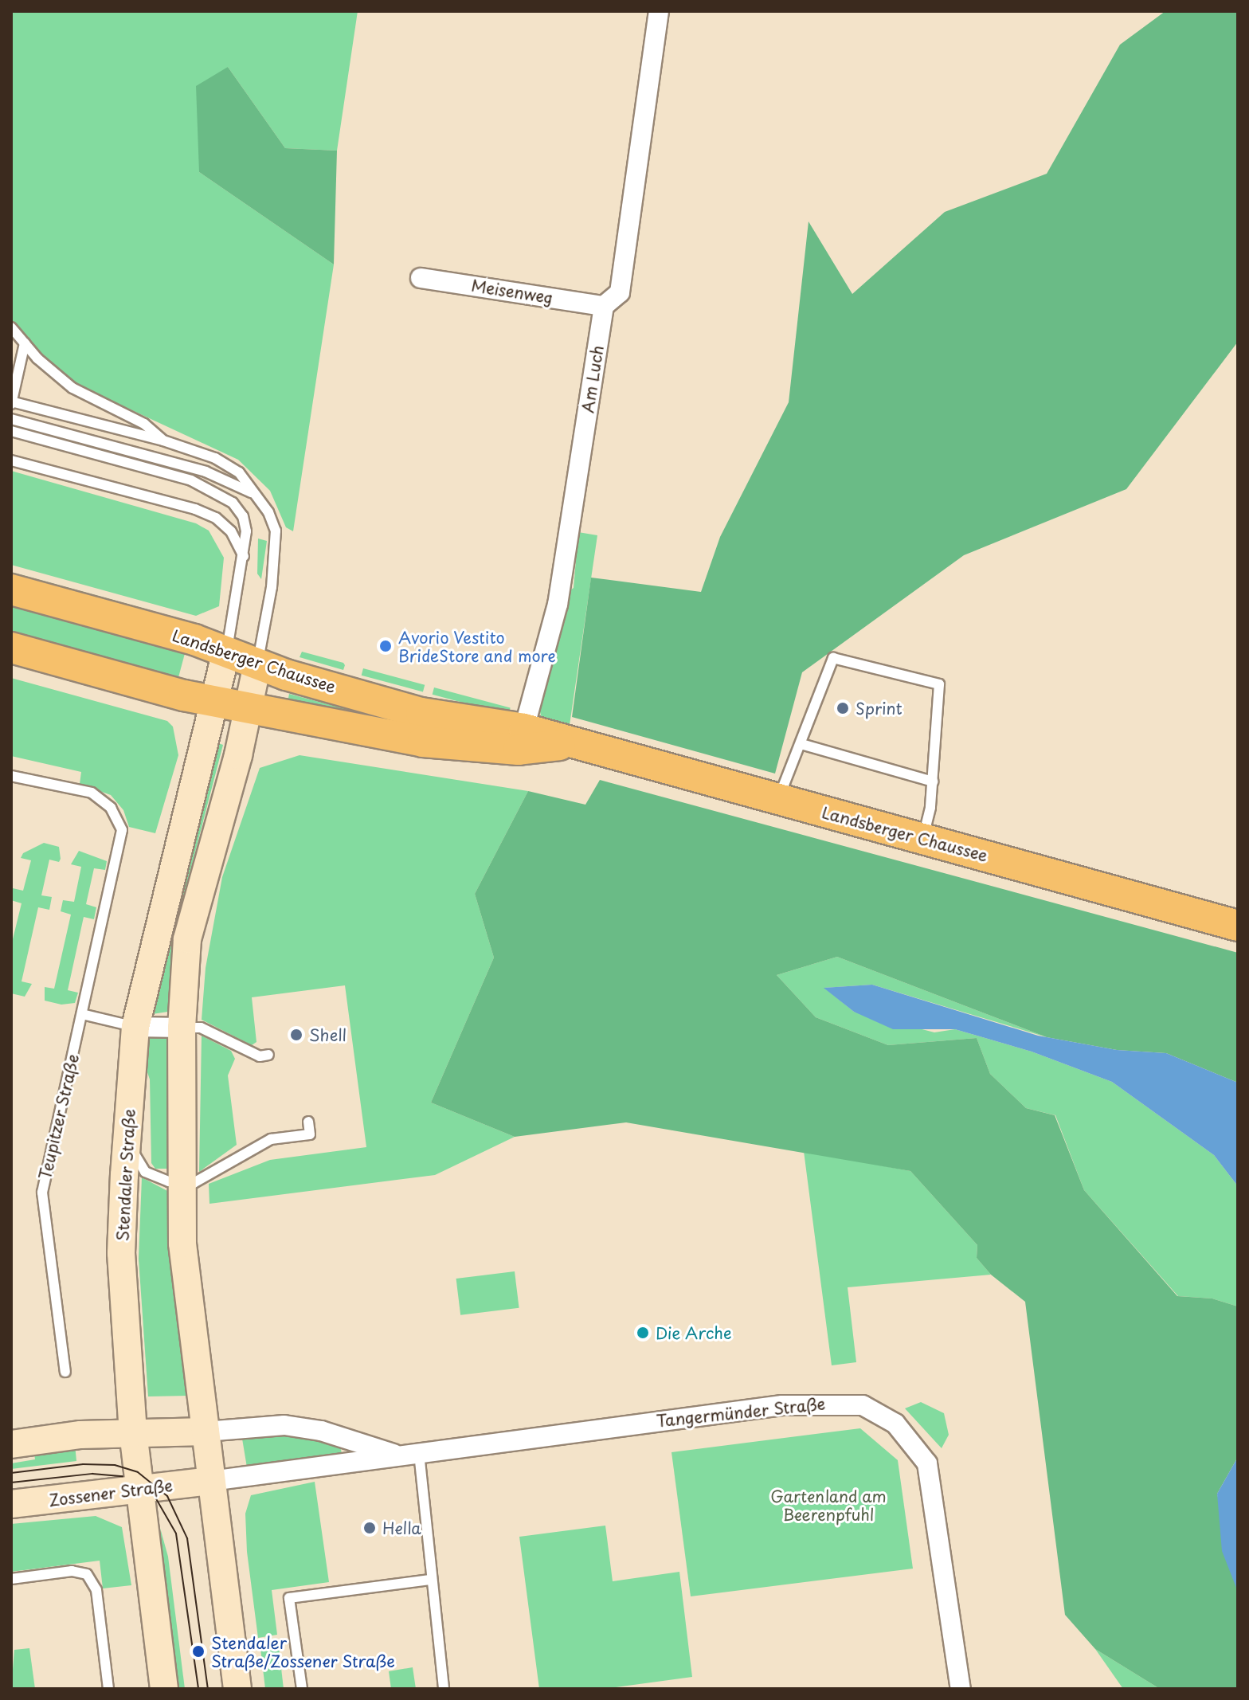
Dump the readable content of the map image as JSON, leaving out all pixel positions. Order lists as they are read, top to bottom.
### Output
{
  "streets": {
    "main road": ["Landsberger Chaussee", "Stendaler Straße", "Zossener Straße"],
    "street": ["Meisenweg", "Am Luch", "Tangermünder Straße"],
    "lane": ["Teupitzer Straße"]
  },
  "crossings": [
    ["Meisenweg", "Am Luch"],
    ["Am Luch", "Landsberger Chaussee"],
    ["Landsberger Chaussee", "Stendaler Straße"],
    ["Stendaler Straße", "Zossener Straße"],
    ["Tangermünder Straße", "Zossener Straße"]
  ],
  "parks": ["Gartenland am Beerenpfuhl"],
  "places": [
    "Avorio Vestito BrideStore and more",
    "Sprint",
    "Shell",
    "Die Arche",
    "Hella",
    "Stendaler Straße/Zossener Straße"
  ]
}
